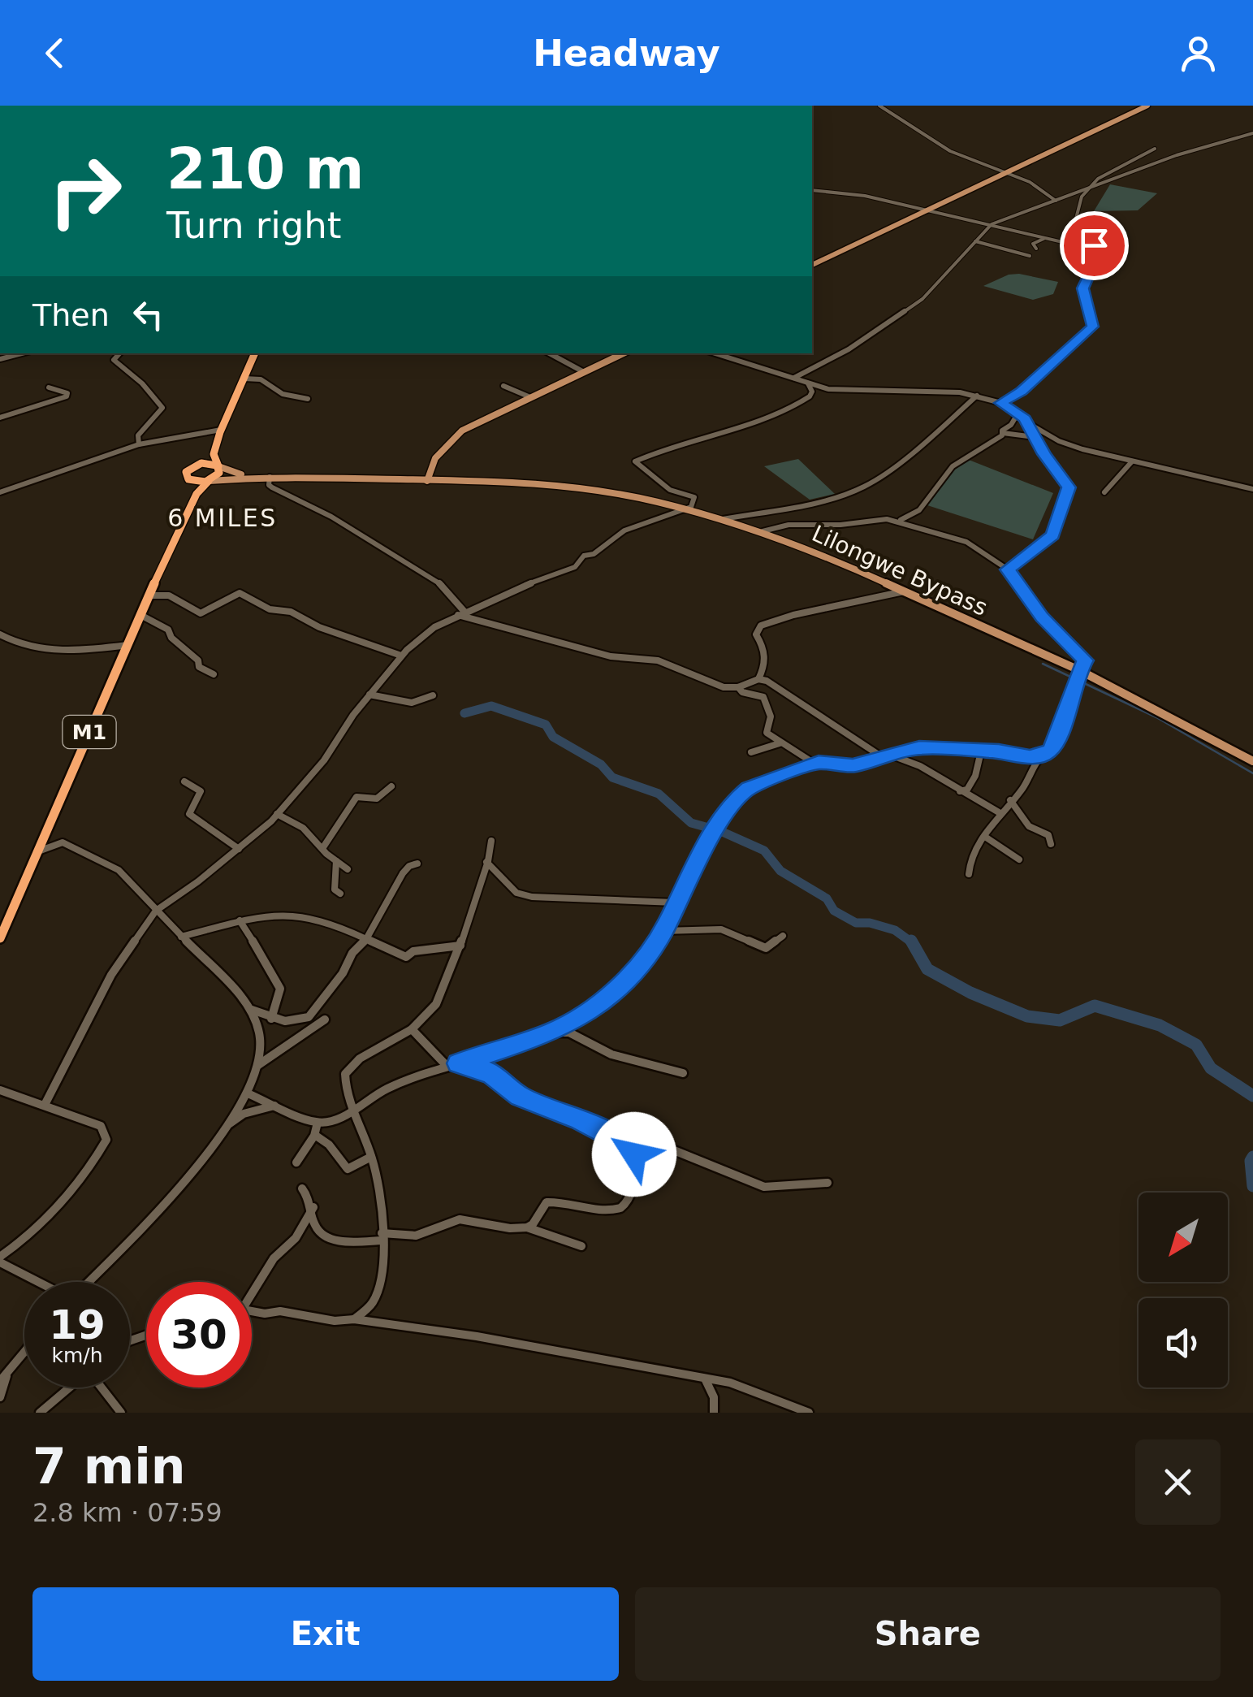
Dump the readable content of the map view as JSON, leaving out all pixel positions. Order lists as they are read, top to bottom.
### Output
{
  "streets": {
    "highway": ["M1"],
    "main road": ["Lilongwe Bypass"]
  },
  "crossings": [
    ["Lilongwe Bypass", "M1"]
  ],
  "districts": ["6 MILES"],
  "north": "bottom left",
  "page": {
    "header": "Headway",
    "turn": ["210 m", "Turn right"],
    "then": "Then",
    "speed": "19 km/h",
    "limit": "30",
    "heading": ["7 min", "2.8 km · 07:59"],
    "buttons": ["Exit", "Share"]
  }
}
